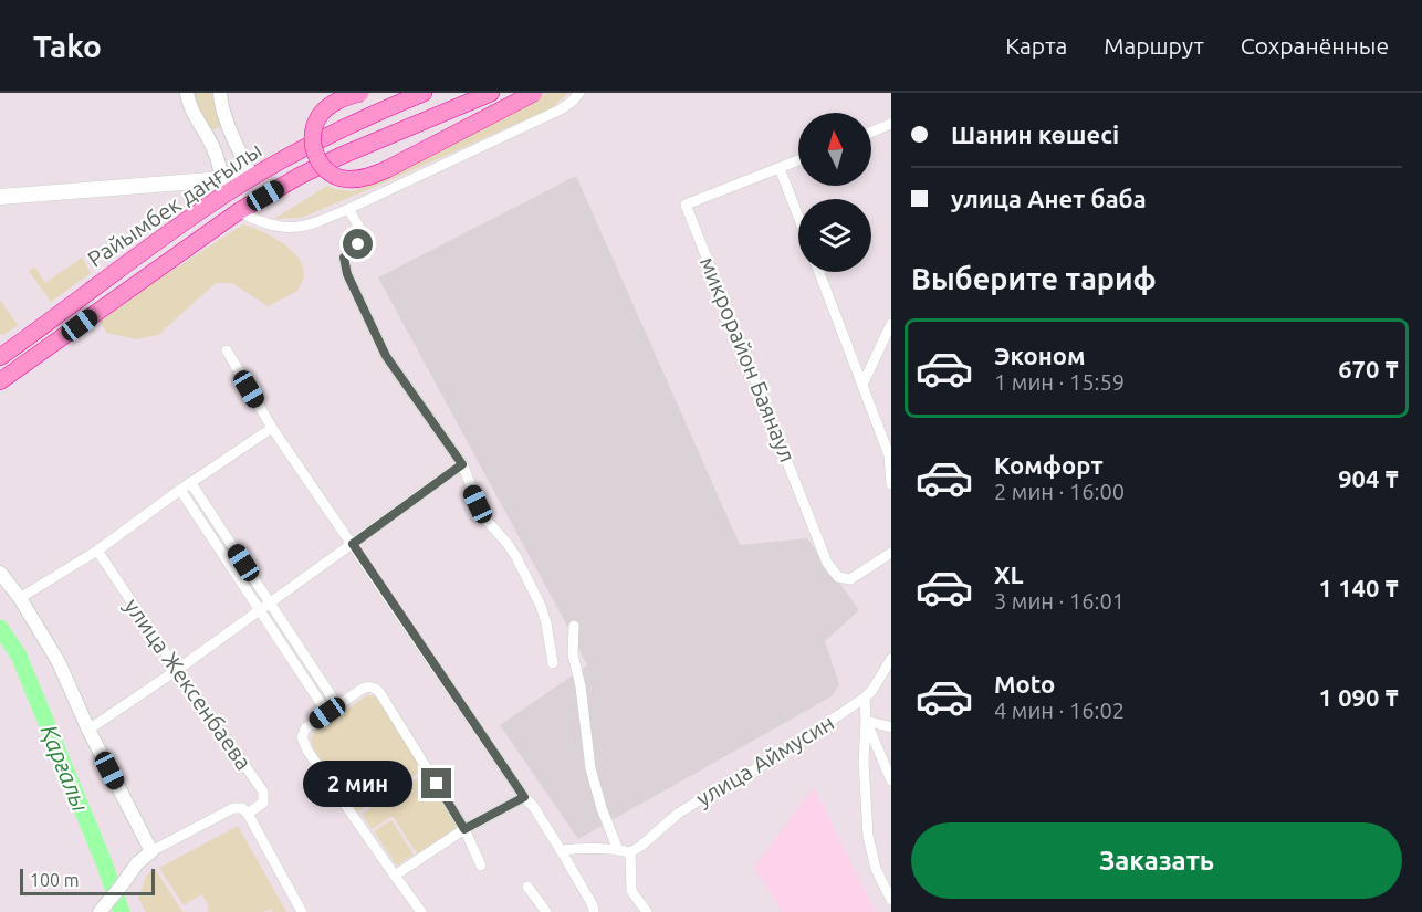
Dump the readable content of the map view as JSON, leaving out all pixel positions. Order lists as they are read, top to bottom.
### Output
{
  "streets": {
    "highway": ["Райымбек даңғылы"],
    "street": ["микрорайон Баянаул", "улица Жексенбаева", "улица Аймусин"]
  },
  "water": ["Қарғалы"],
  "scale_bar": "100 m",
  "north": "top",
  "page": {
    "header": "Tako",
    "nav": ["Карта", "Маршрут", "Сохранённые"],
    "banner": ["Шанин көшесі", "улица Анет баба"],
    "heading": "Выберите тариф",
    "list": [
      {
        "name": "Эконом",
        "note": "1 мин · 15:59",
        "value": "670 ₸"
      },
      {
        "name": "Комфорт",
        "note": "2 мин · 16:00",
        "value": "904 ₸"
      },
      {
        "name": "XL",
        "note": "3 мин · 16:01",
        "value": "1 140 ₸"
      },
      {
        "name": "Moto",
        "note": "4 мин · 16:02",
        "value": "1 090 ₸"
      }
    ],
    "bubble": "2 мин",
    "buttons": "Заказать",
    "scale": "100 m"
  }
}
